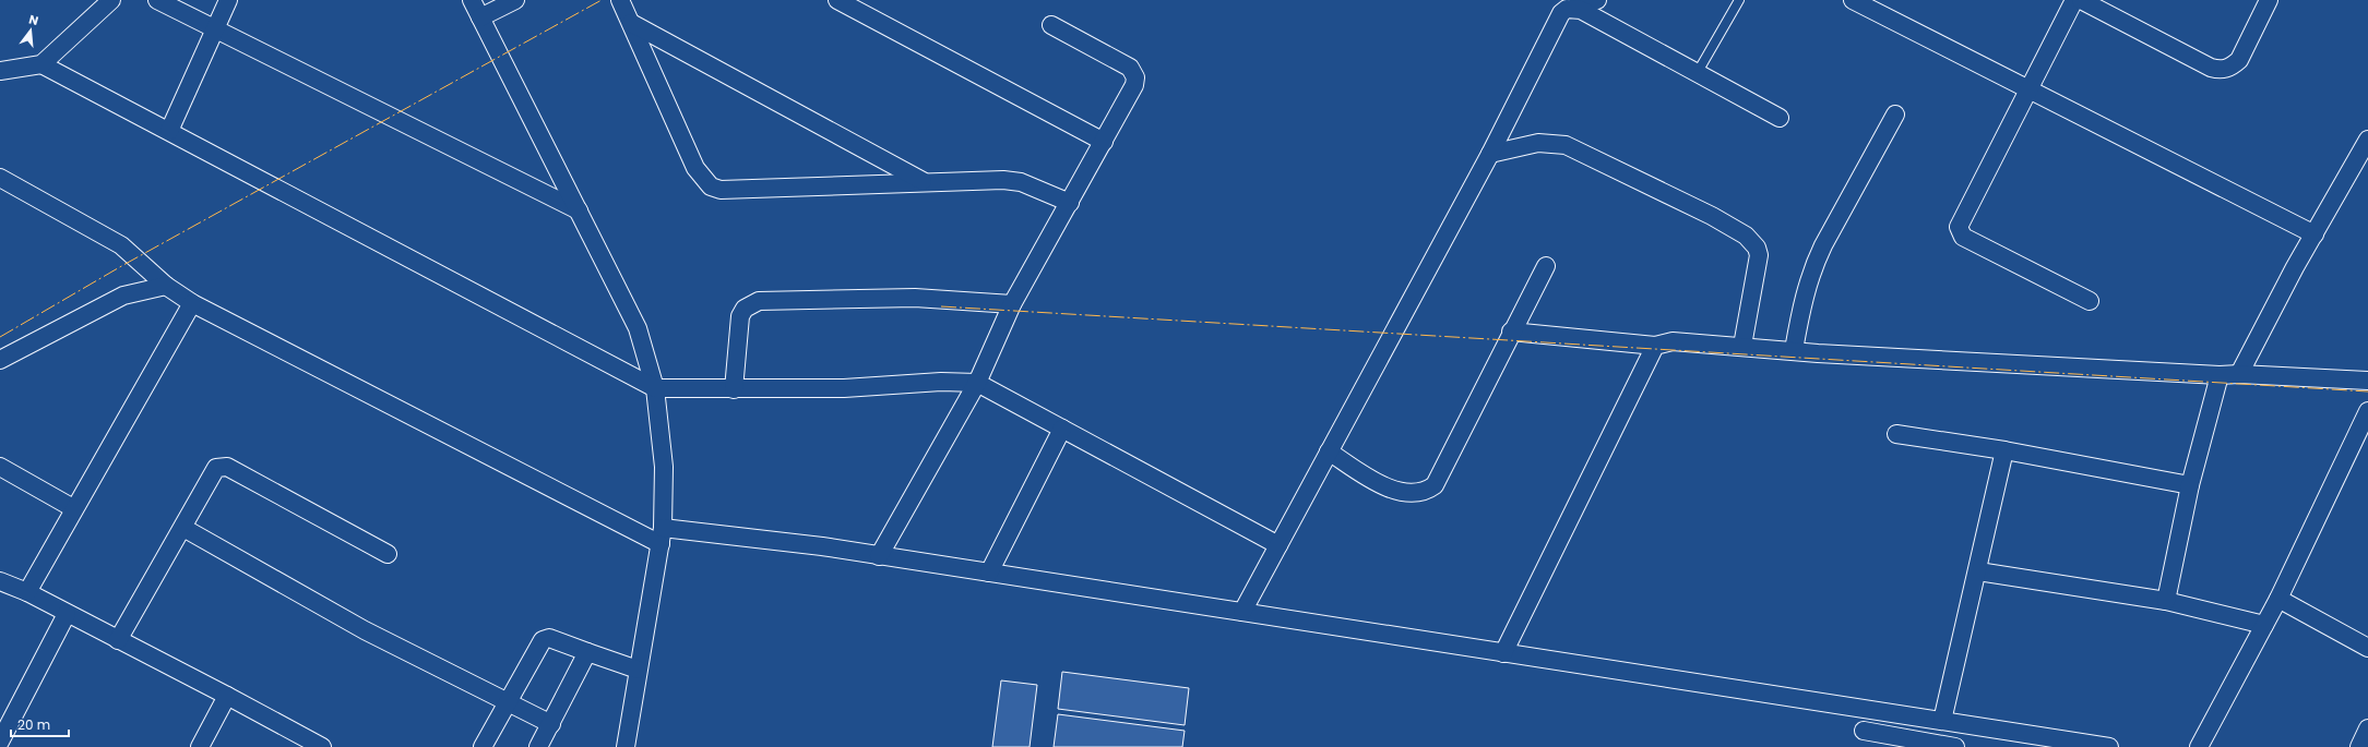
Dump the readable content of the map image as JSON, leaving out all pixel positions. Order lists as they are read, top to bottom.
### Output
{
  "scale_bar": "20 m",
  "north": "top"
}
